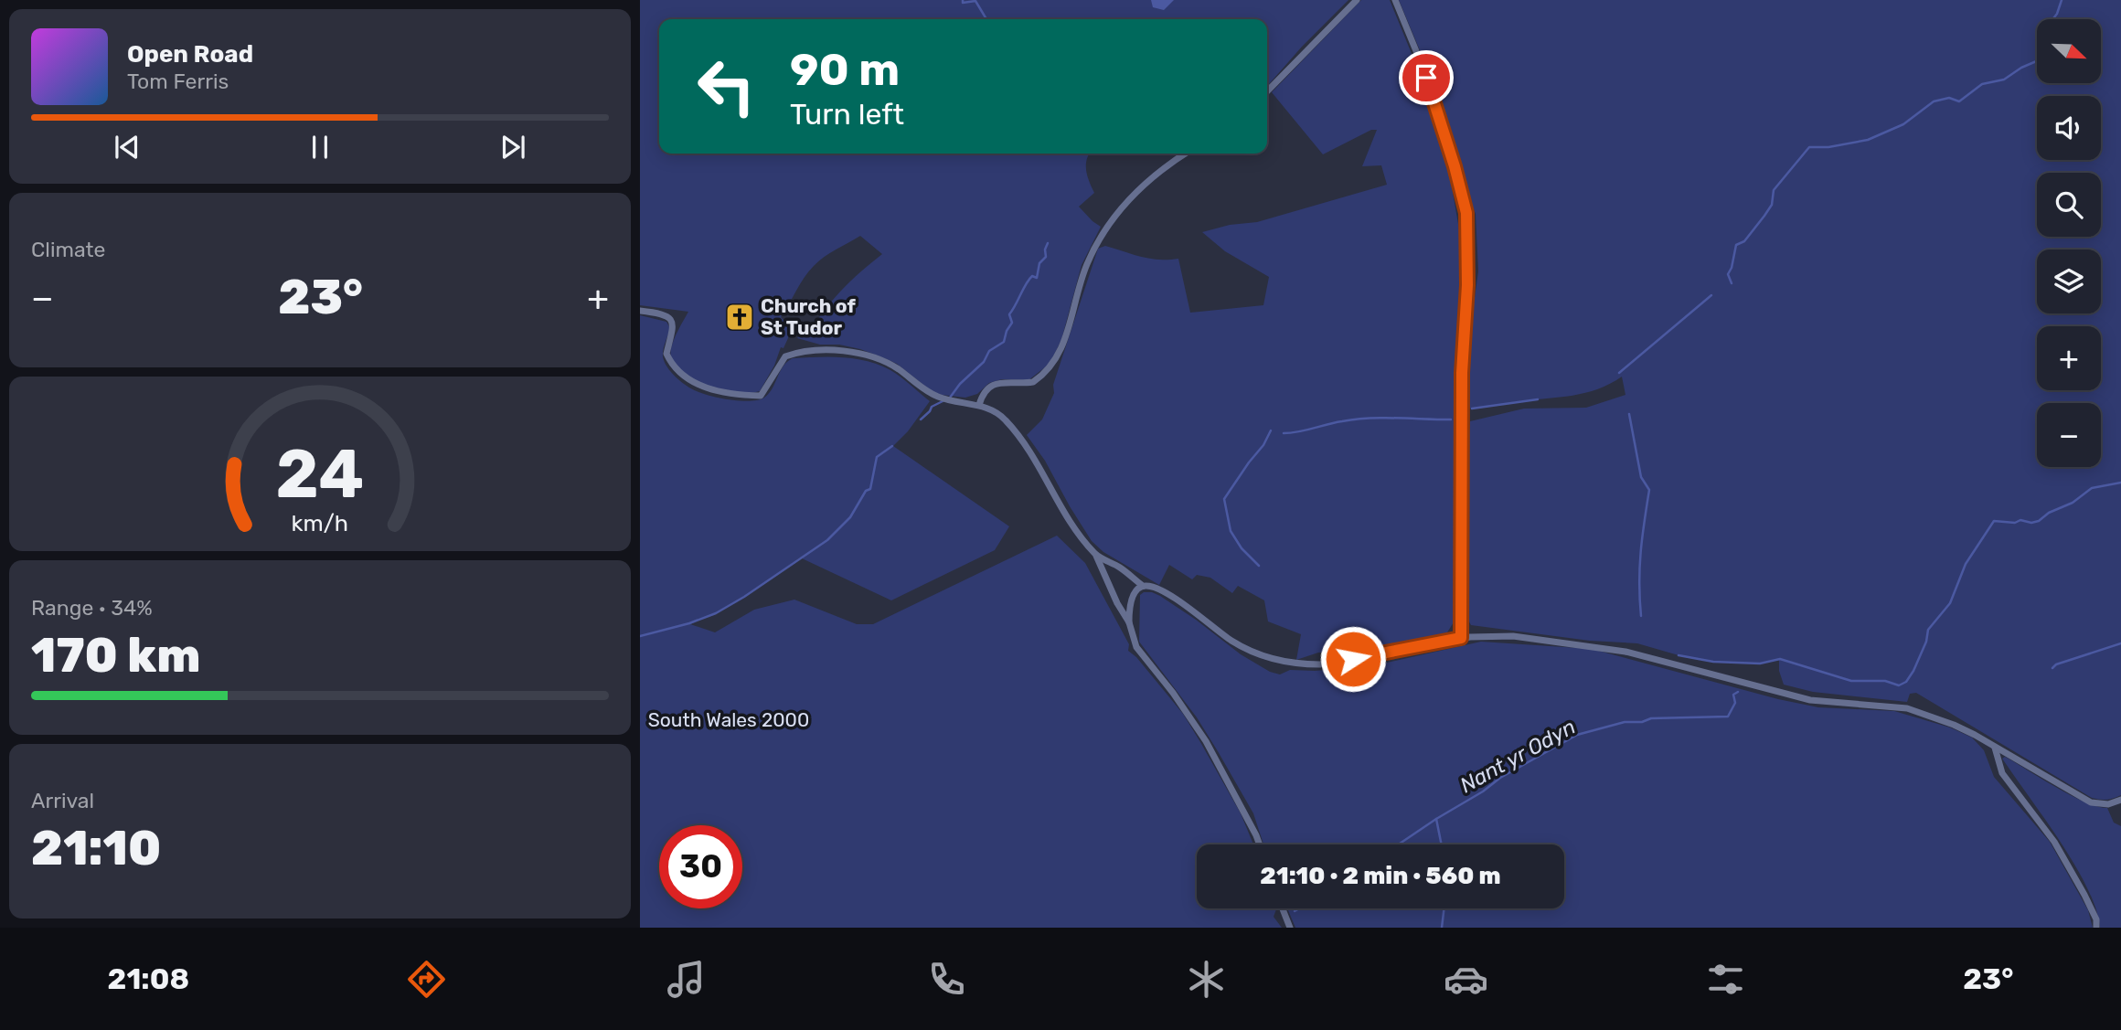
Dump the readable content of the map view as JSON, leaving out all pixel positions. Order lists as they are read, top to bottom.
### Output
{
  "water": ["Nant yr Odyn"],
  "parks": ["South Wales 2000"],
  "places": {
    "church": ["Church of St Tudor"]
  },
  "north": "bottom right",
  "page": {
    "map_buttons": ["+", "−"],
    "turn": ["90 m", "Turn left"],
    "song": ["Open Road", "Tom Ferris"],
    "tile": [
      "Climate",
      ["Range · 34%", "170 km"],
      ["Arrival", "21:10"]
    ],
    "heat": ["−", "23°", "+"],
    "limit": "30",
    "trip": "21:10 · 2 min · 560 m",
    "tabs": ["21:08", "23°"],
    "gauge": ["24", "km/h"]
  }
}
